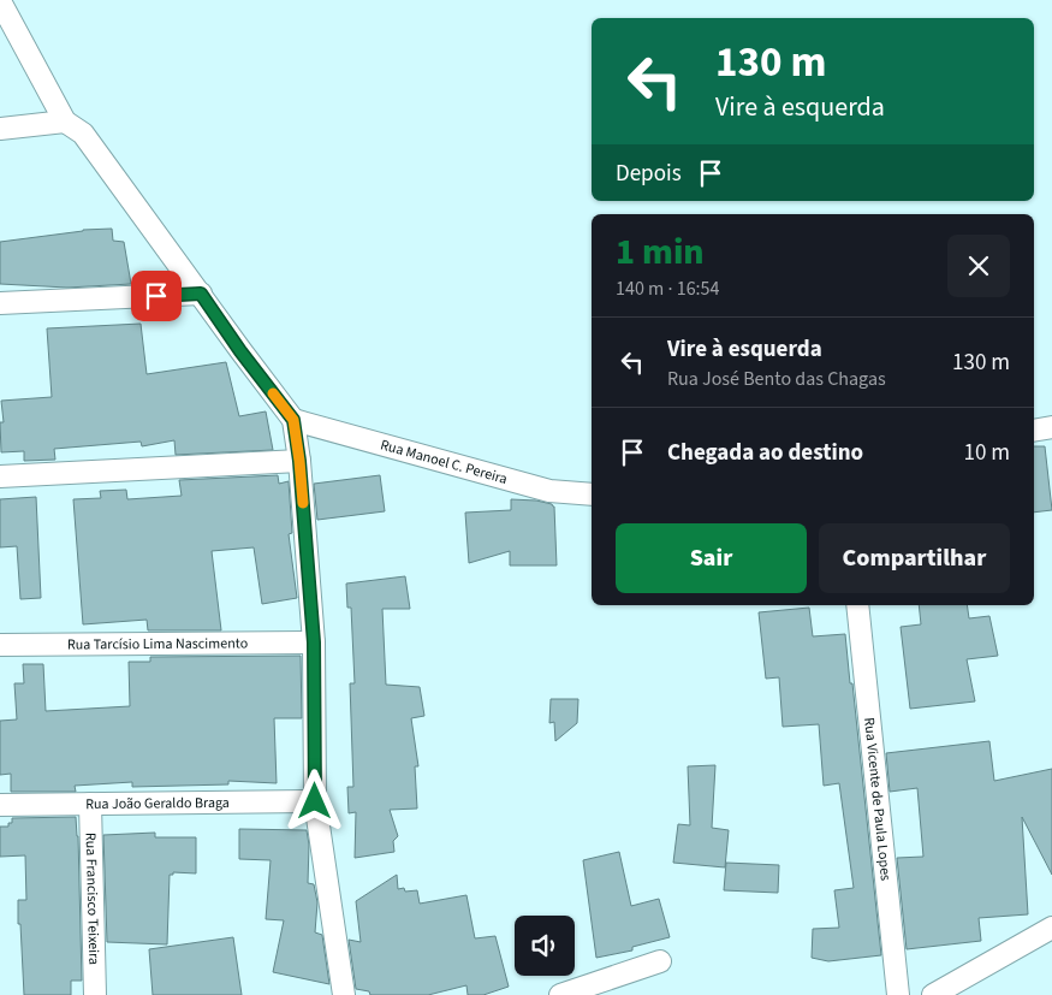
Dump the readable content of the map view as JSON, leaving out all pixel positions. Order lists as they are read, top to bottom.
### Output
{
  "streets": {
    "street": [
      "Rua Manoel C. Pereira",
      "Rua Tarcísio Lima Nascimento",
      "Rua Vicente de Paula Lopes",
      "Rua João Geraldo Braga",
      "Rua Francisco Teixeira"
    ]
  },
  "crossings": [
    ["Rua João Geraldo Braga", "Rua Francisco Teixeira"]
  ],
  "page": {
    "turn": ["130 m", "Vire à esquerda"],
    "then": "Depois",
    "heading": ["1 min", "140 m · 16:54"],
    "list": [
      {
        "name": "Vire à esquerda",
        "note": "Rua José Bento das Chagas",
        "value": "130 m"
      },
      {
        "name": "Chegada ao destino",
        "value": "10 m"
      }
    ],
    "buttons": ["Sair", "Compartilhar"]
  }
}
